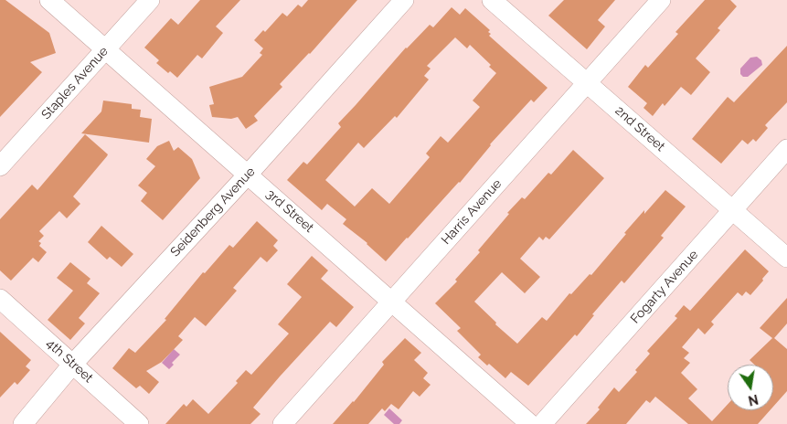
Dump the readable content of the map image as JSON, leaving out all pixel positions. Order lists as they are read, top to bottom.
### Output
{
  "streets": {
    "street": [
      "Staples Avenue",
      "2nd Street",
      "3rd Street",
      "Seidenberg Avenue",
      "Harris Avenue",
      "Fogarty Avenue",
      "4th Street"
    ]
  },
  "crossings": [
    ["Staples Avenue", "3rd Street"],
    ["2nd Street", "Harris Avenue"],
    ["2nd Street", "Fogarty Avenue"],
    ["3rd Street", "Seidenberg Avenue"],
    ["3rd Street", "Harris Avenue"],
    ["Seidenberg Avenue", "4th Street"]
  ],
  "north": "bottom"
}
